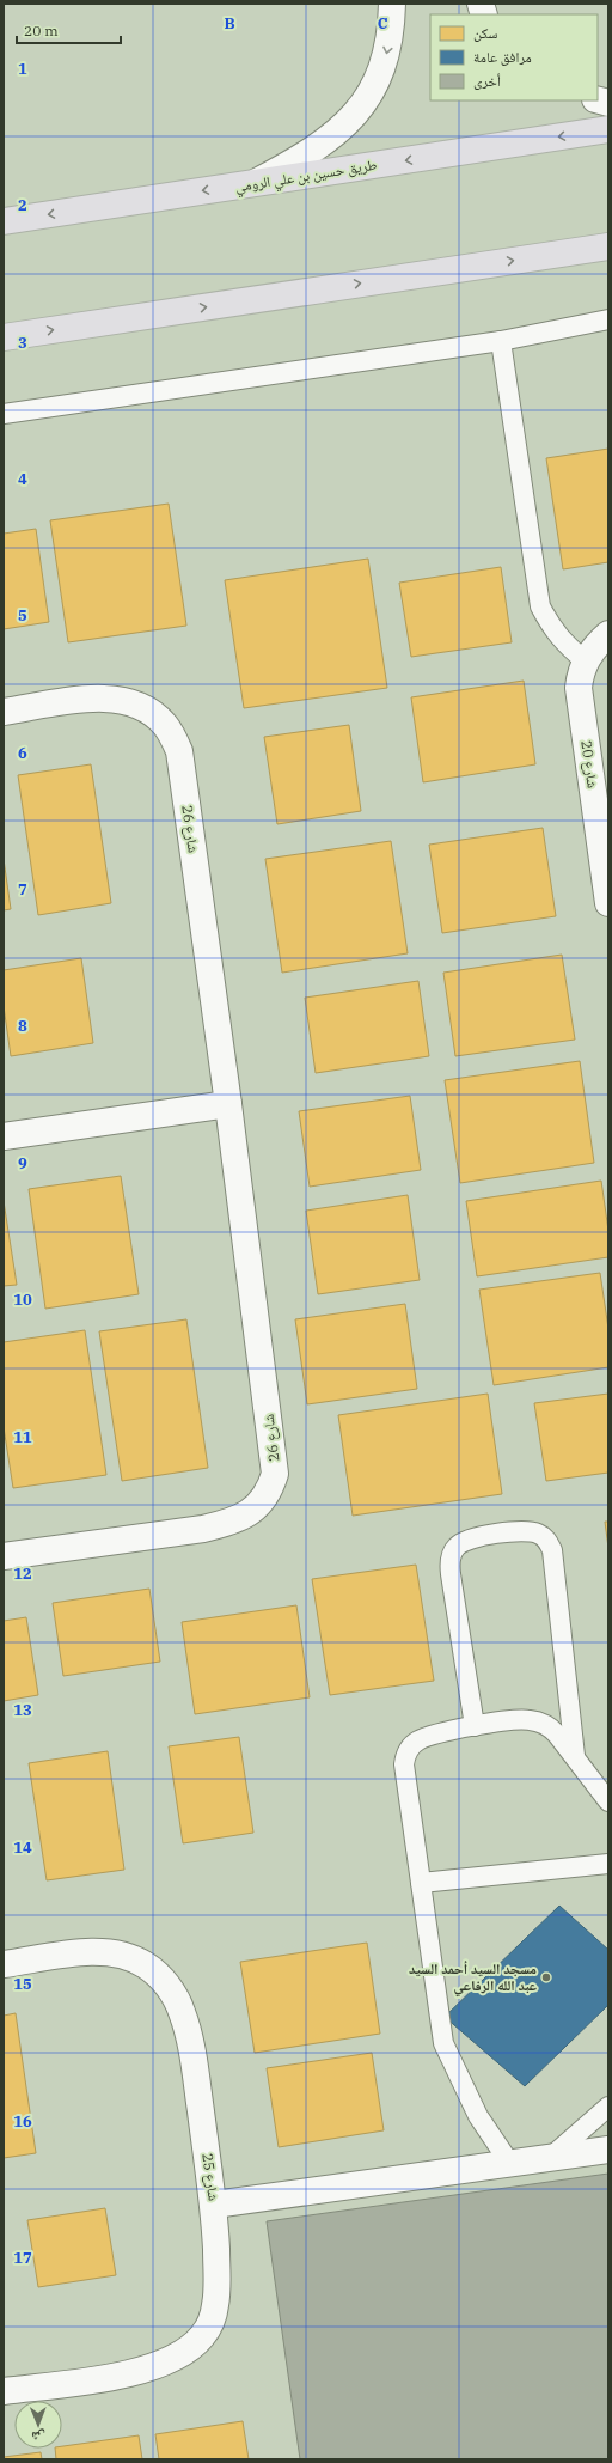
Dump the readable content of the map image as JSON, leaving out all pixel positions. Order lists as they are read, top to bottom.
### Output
{
  "streets": {
    "highway": ["طريق حسين بن علي الرومي"],
    "street": ["شارع 20", "شارع 26", "شارع 25"]
  },
  "places": ["مسجد السيد أحمد السيد عبد الله الرفاعي"],
  "legend": ["سكن", "مرافق عامة", "أخرى"],
  "scale_bar": "20 m",
  "north": "bottom",
  "grid": {
    "columns": ["B", "C"],
    "rows": [
      "1",
      "2",
      "3",
      "4",
      "5",
      "6",
      "7",
      "8",
      "9",
      "10",
      "11",
      "12",
      "13",
      "14",
      "15",
      "16",
      "17"
    ]
  }
}
